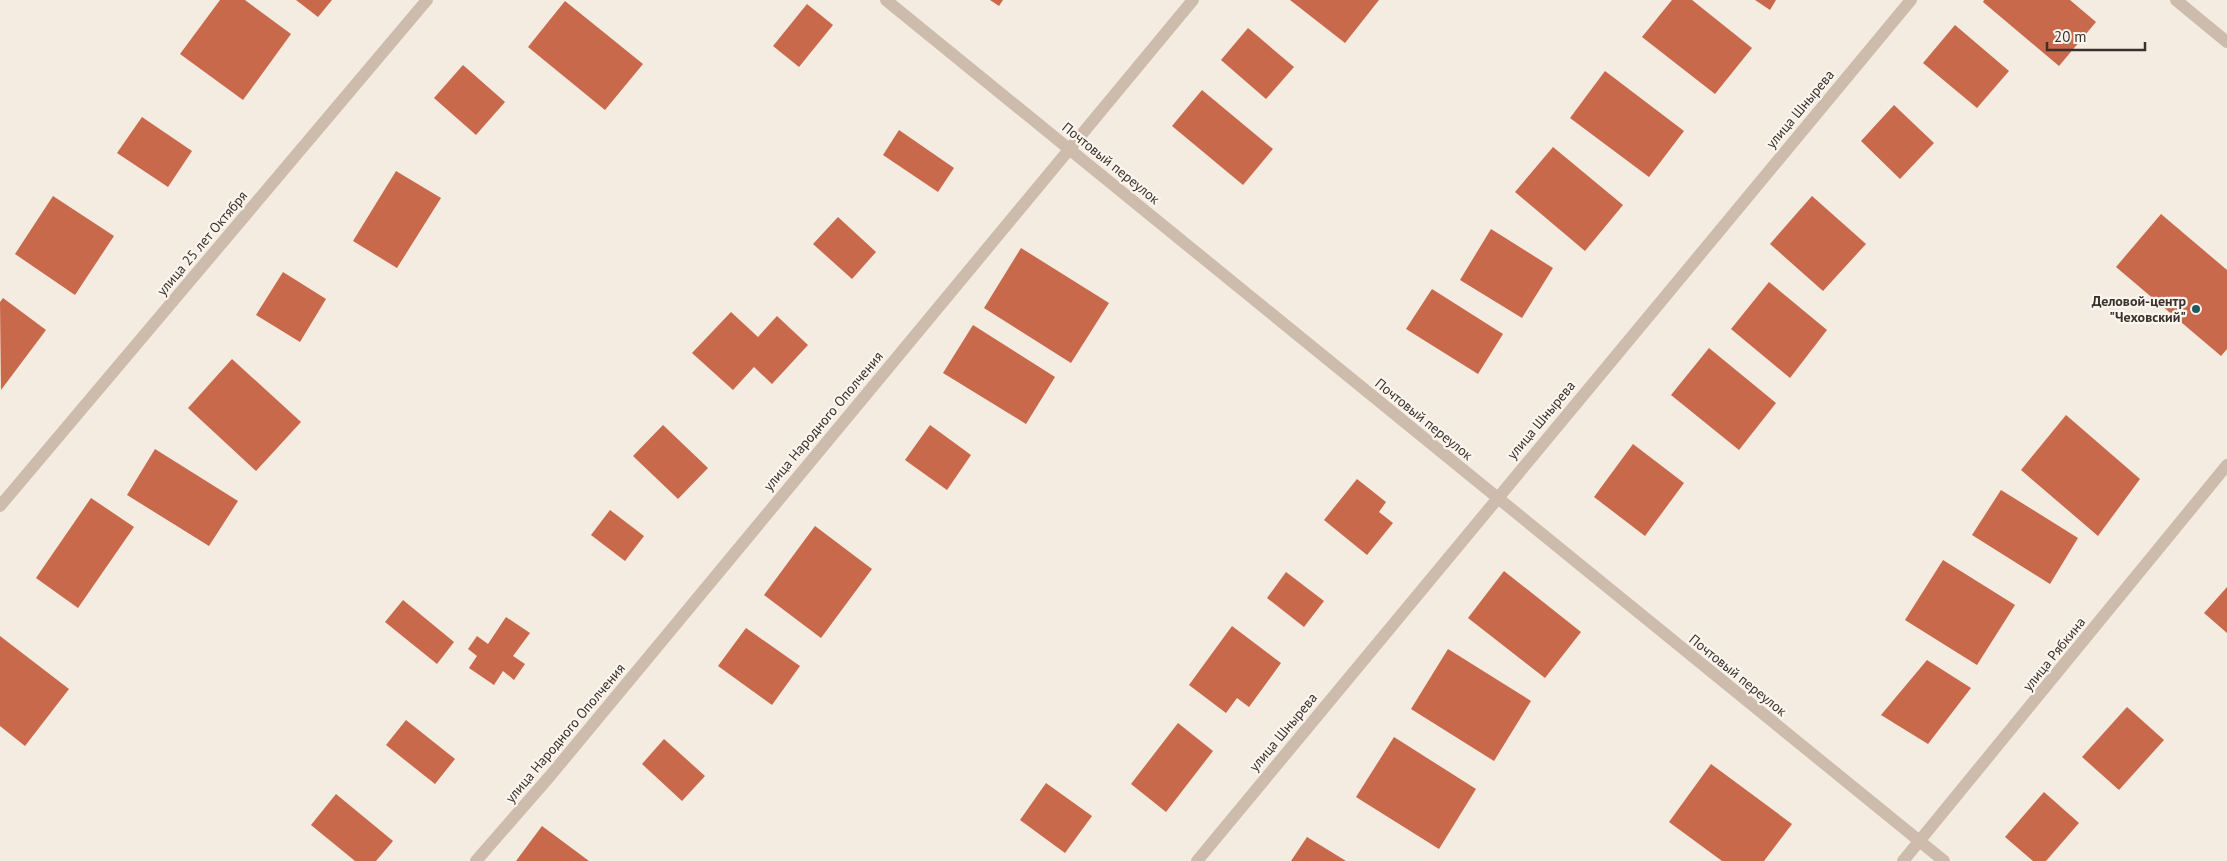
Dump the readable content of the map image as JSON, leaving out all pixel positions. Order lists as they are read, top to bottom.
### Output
{
  "streets": {
    "street": [
      "улица Шнырева",
      "Почтовый переулок",
      "улица 25 лет Октября",
      "улица Народного Ополчения",
      "улица Рябкина"
    ]
  },
  "crossings": [
    ["улица Шнырева", "Почтовый переулок"],
    ["Почтовый переулок", "улица Народного Ополчения"],
    ["Почтовый переулок", "улица Рябкина"]
  ],
  "places": ["Деловой-центр \"Чеховский\""],
  "scale_bar": "20 m"
}
